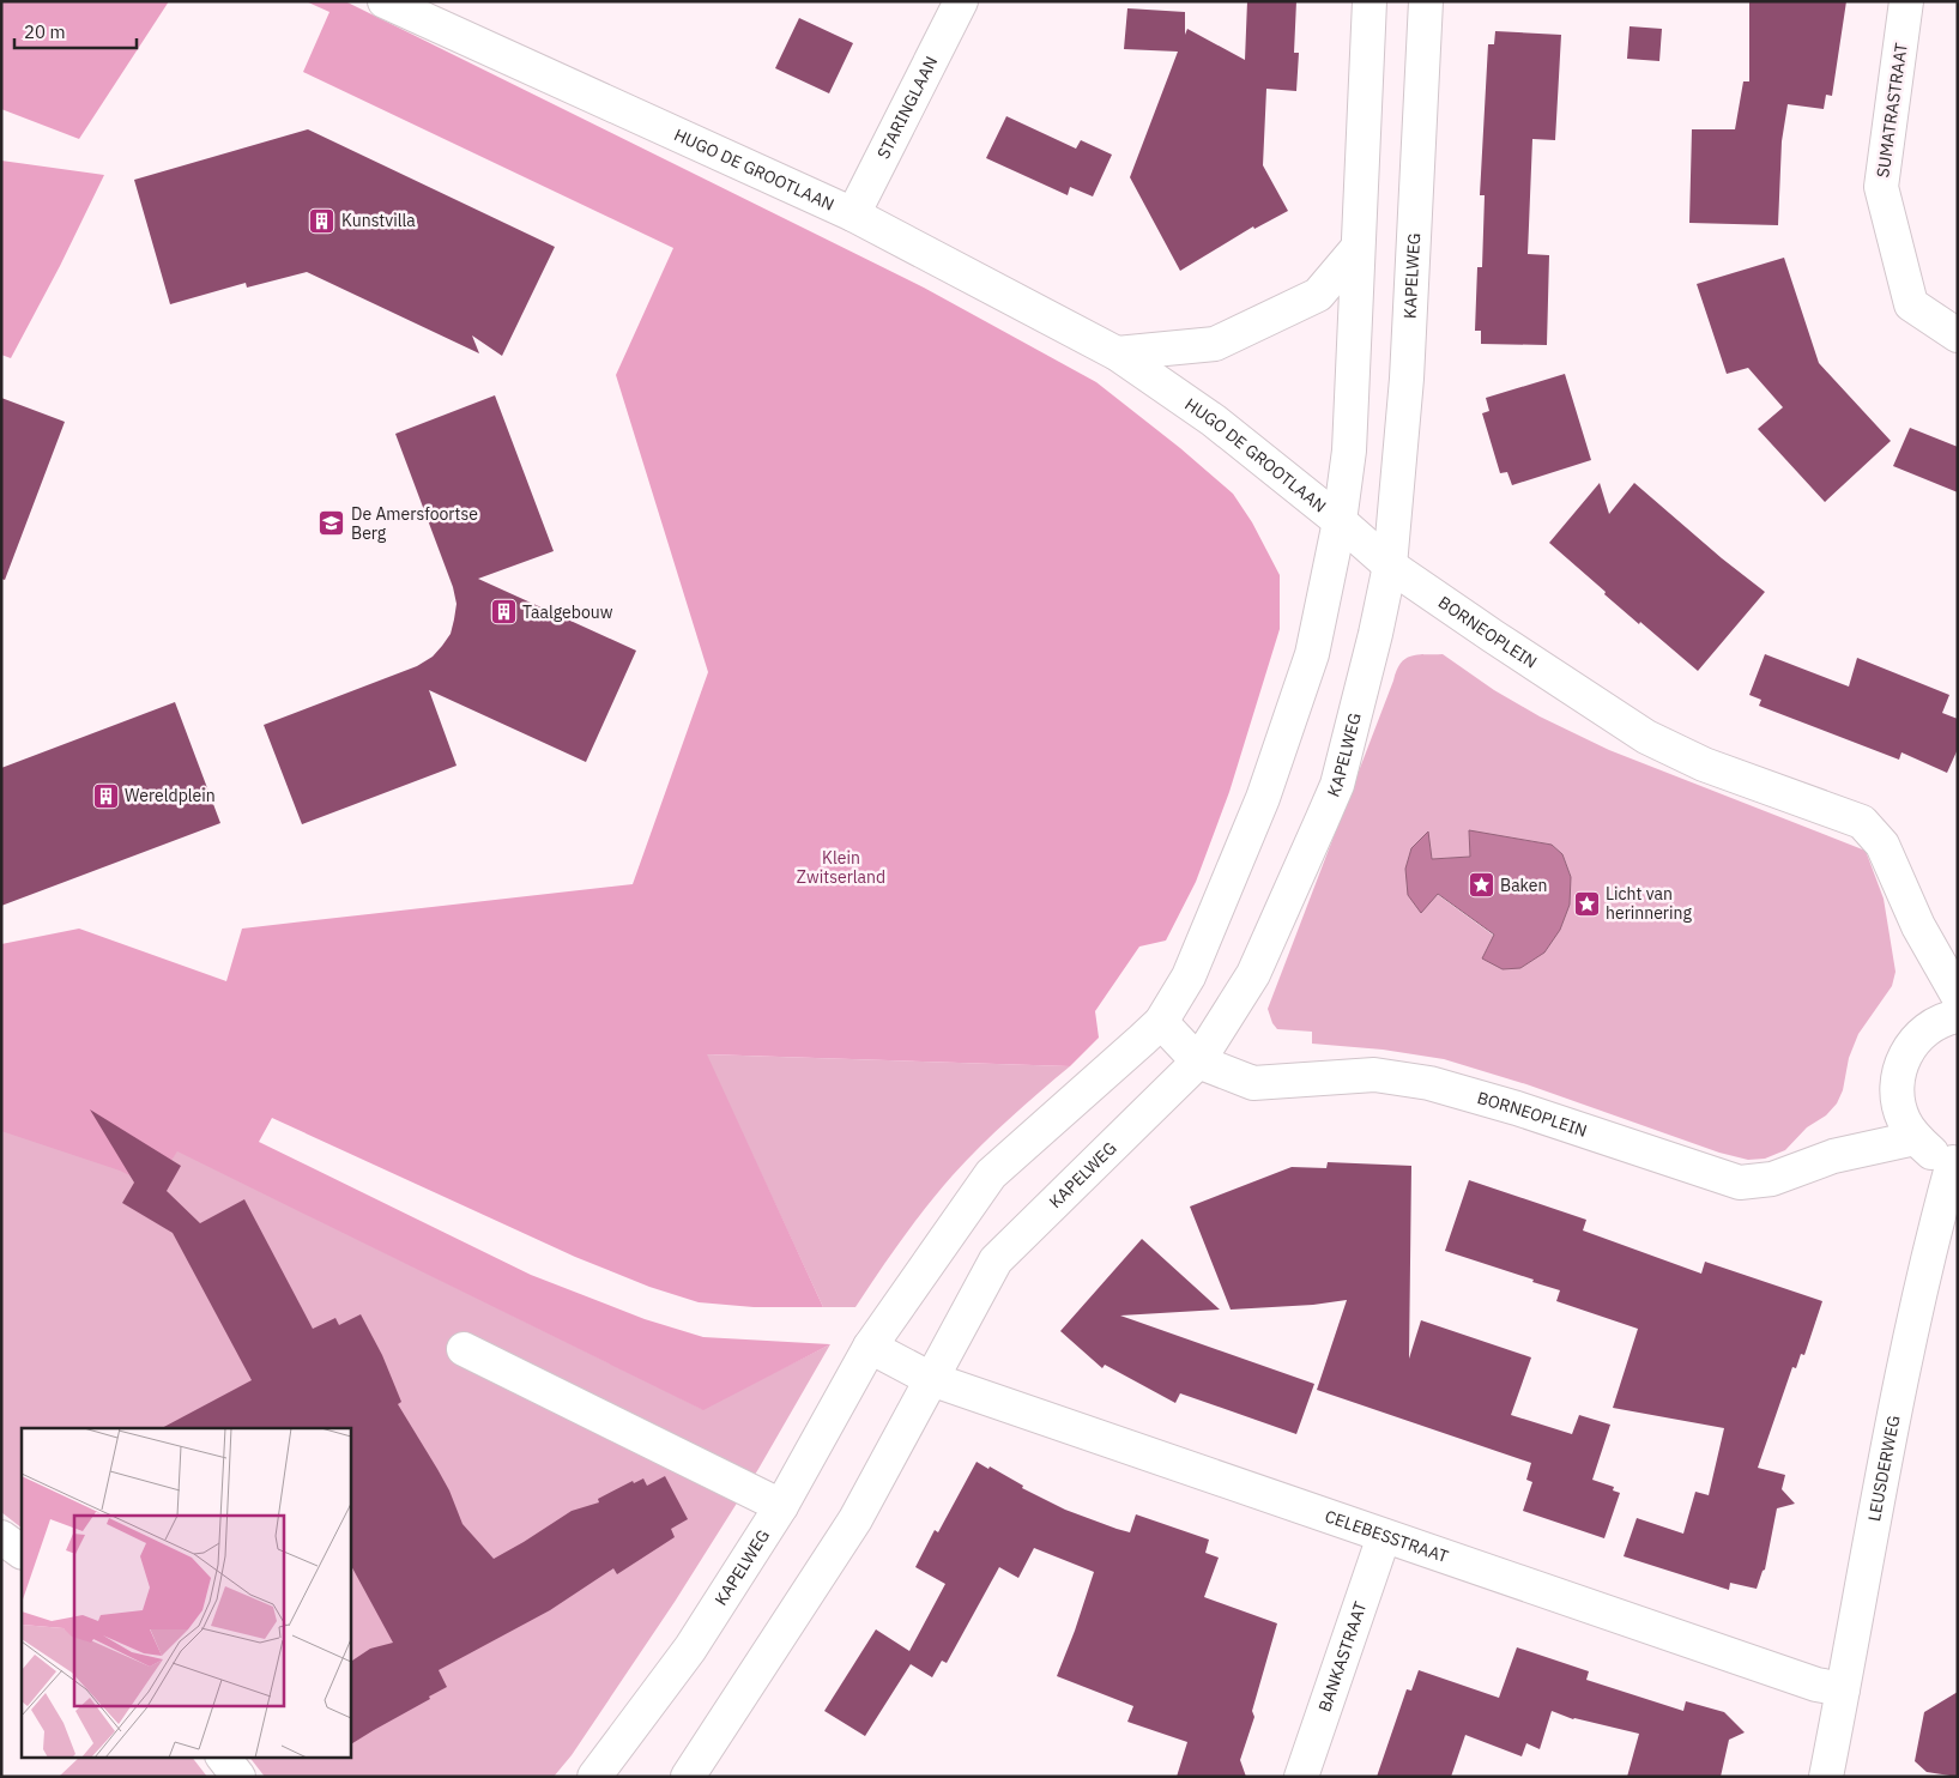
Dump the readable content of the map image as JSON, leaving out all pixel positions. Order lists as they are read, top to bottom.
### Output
{
  "streets": {
    "street": [
      "STARINGLAAN",
      "SUMATRASTRAAT",
      "HUGO DE GROOTLAAN",
      "KAPELWEG",
      "BORNEOPLEIN",
      "LEUSDERWEG",
      "CELEBESSTRAAT",
      "BANKASTRAAT"
    ]
  },
  "crossings": [
    ["STARINGLAAN", "HUGO DE GROOTLAAN"],
    ["HUGO DE GROOTLAAN", "KAPELWEG"],
    ["HUGO DE GROOTLAAN", "BORNEOPLEIN"],
    ["KAPELWEG", "BORNEOPLEIN"],
    ["KAPELWEG", "CELEBESSTRAAT"],
    ["LEUSDERWEG", "CELEBESSTRAAT"],
    ["CELEBESSTRAAT", "BANKASTRAAT"]
  ],
  "parks": ["Klein Zwitserland"],
  "places": {
    "building": ["Kunstvilla", "Taalgebouw", "Wereldplein"],
    "school or university": ["De Amersfoortse Berg"],
    "place": ["Baken", "Licht van herinnering"]
  },
  "scale_bar": "20 m"
}
